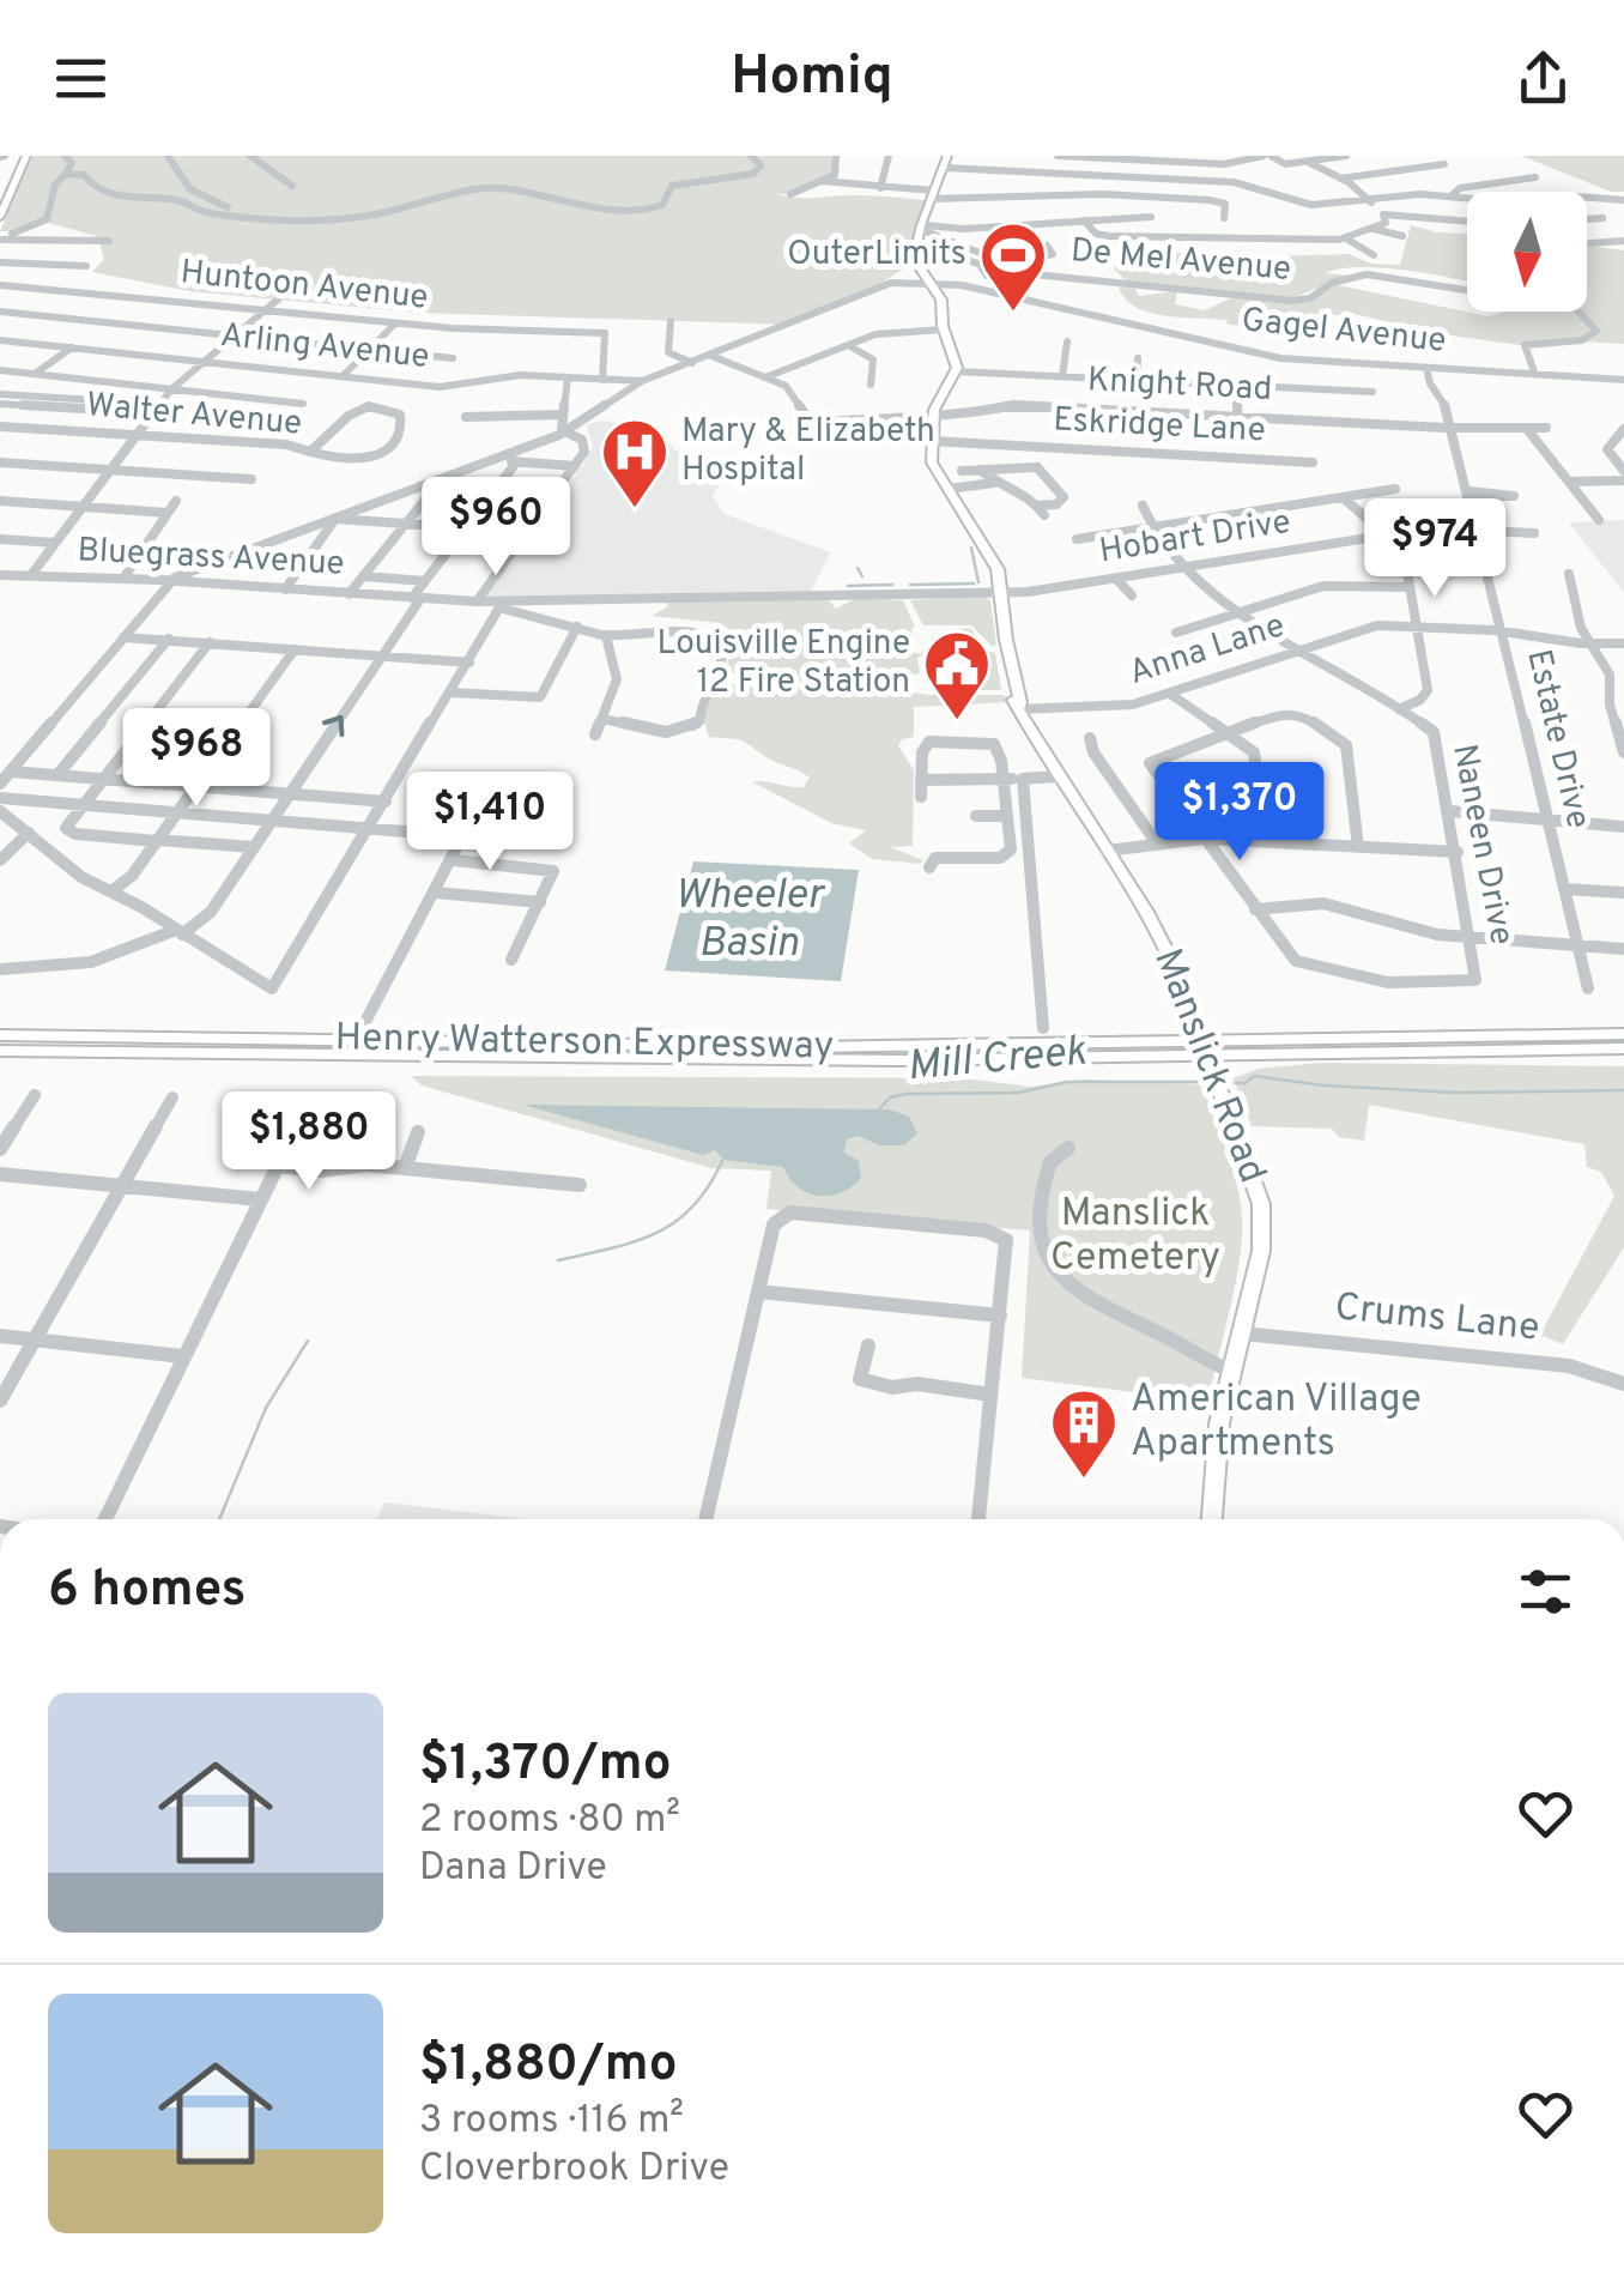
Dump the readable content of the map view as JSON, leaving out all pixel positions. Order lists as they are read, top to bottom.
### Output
{
  "streets": {
    "highway": ["Henry Watterson Expressway"],
    "main road": ["Manslick Road"],
    "street": [
      "De Mel Avenue",
      "Huntoon Avenue",
      "Gagel Avenue",
      "Arling Avenue",
      "Knight Road",
      "Walter Avenue",
      "Eskridge Lane",
      "Hobart Drive",
      "Bluegrass Avenue",
      "Anna Lane",
      "Estate Drive",
      "Naneen Drive",
      "Crums Lane"
    ]
  },
  "crossings": [
    ["De Mel Avenue", "Gagel Avenue"],
    ["Huntoon Avenue", "Arling Avenue"],
    ["Gagel Avenue", "Estate Drive"],
    ["Knight Road", "Estate Drive"],
    ["Knight Road", "Manslick Road"],
    ["Eskridge Lane", "Manslick Road"],
    ["Hobart Drive", "Bluegrass Avenue"],
    ["Hobart Drive", "Estate Drive"],
    ["Hobart Drive", "Naneen Drive"],
    ["Hobart Drive", "Manslick Road"],
    ["Bluegrass Avenue", "Manslick Road"],
    ["Anna Lane", "Estate Drive"],
    ["Anna Lane", "Naneen Drive"],
    ["Anna Lane", "Manslick Road"],
    ["Manslick Road", "Crums Lane"]
  ],
  "water": ["Wheeler Basin", "Mill Creek"],
  "parks": ["Manslick Cemetery"],
  "places": {
    "sports": ["OuterLimits"],
    "hospital": ["Mary & Elizabeth Hospital"],
    "public building": ["Louisville Engine 12 Fire Station"],
    "building": ["American Village Apartments"]
  },
  "north": "bottom",
  "page": {
    "header": "Homiq",
    "price": [
      "$960",
      "$974",
      "$968",
      "$1,370",
      "$1,410",
      "$1,880"
    ],
    "heading": "6 homes",
    "list": [
      {
        "name": "$1,370/mo",
        "note": "2 rooms · 80 m² · Dana Drive"
      },
      {
        "name": "$1,880/mo",
        "note": "3 rooms · 116 m² · Cloverbrook Drive"
      }
    ]
  }
}
